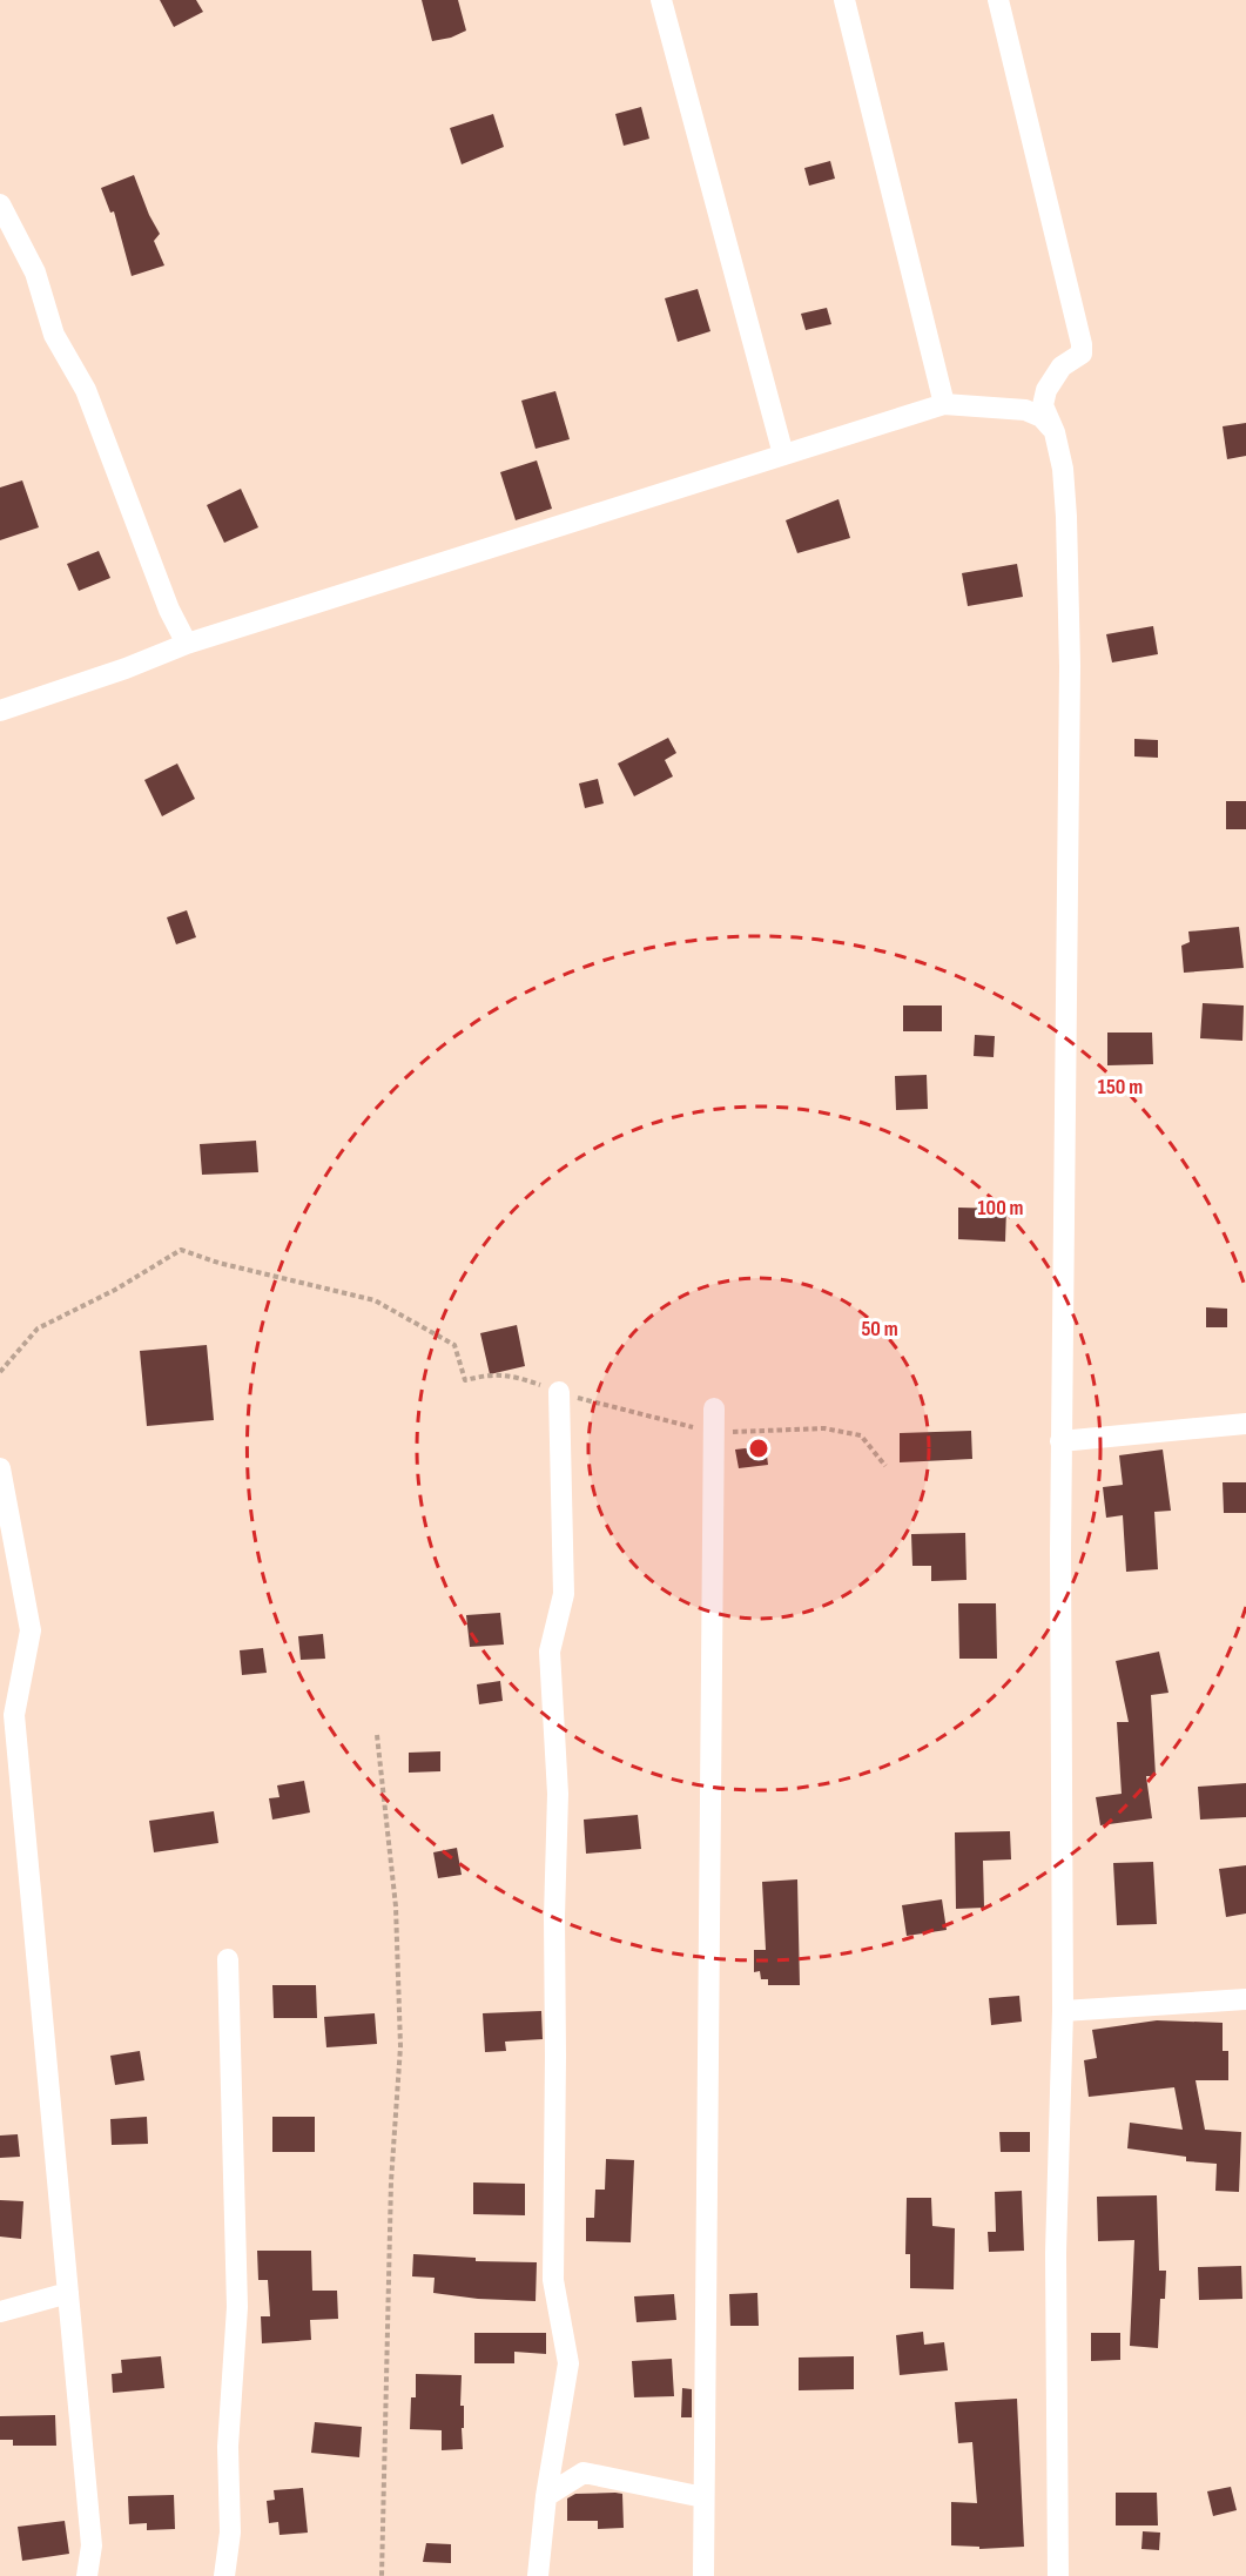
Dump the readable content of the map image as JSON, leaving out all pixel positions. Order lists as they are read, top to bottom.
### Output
{
  "rings": ["150 m", "100 m", "50 m"]
}
